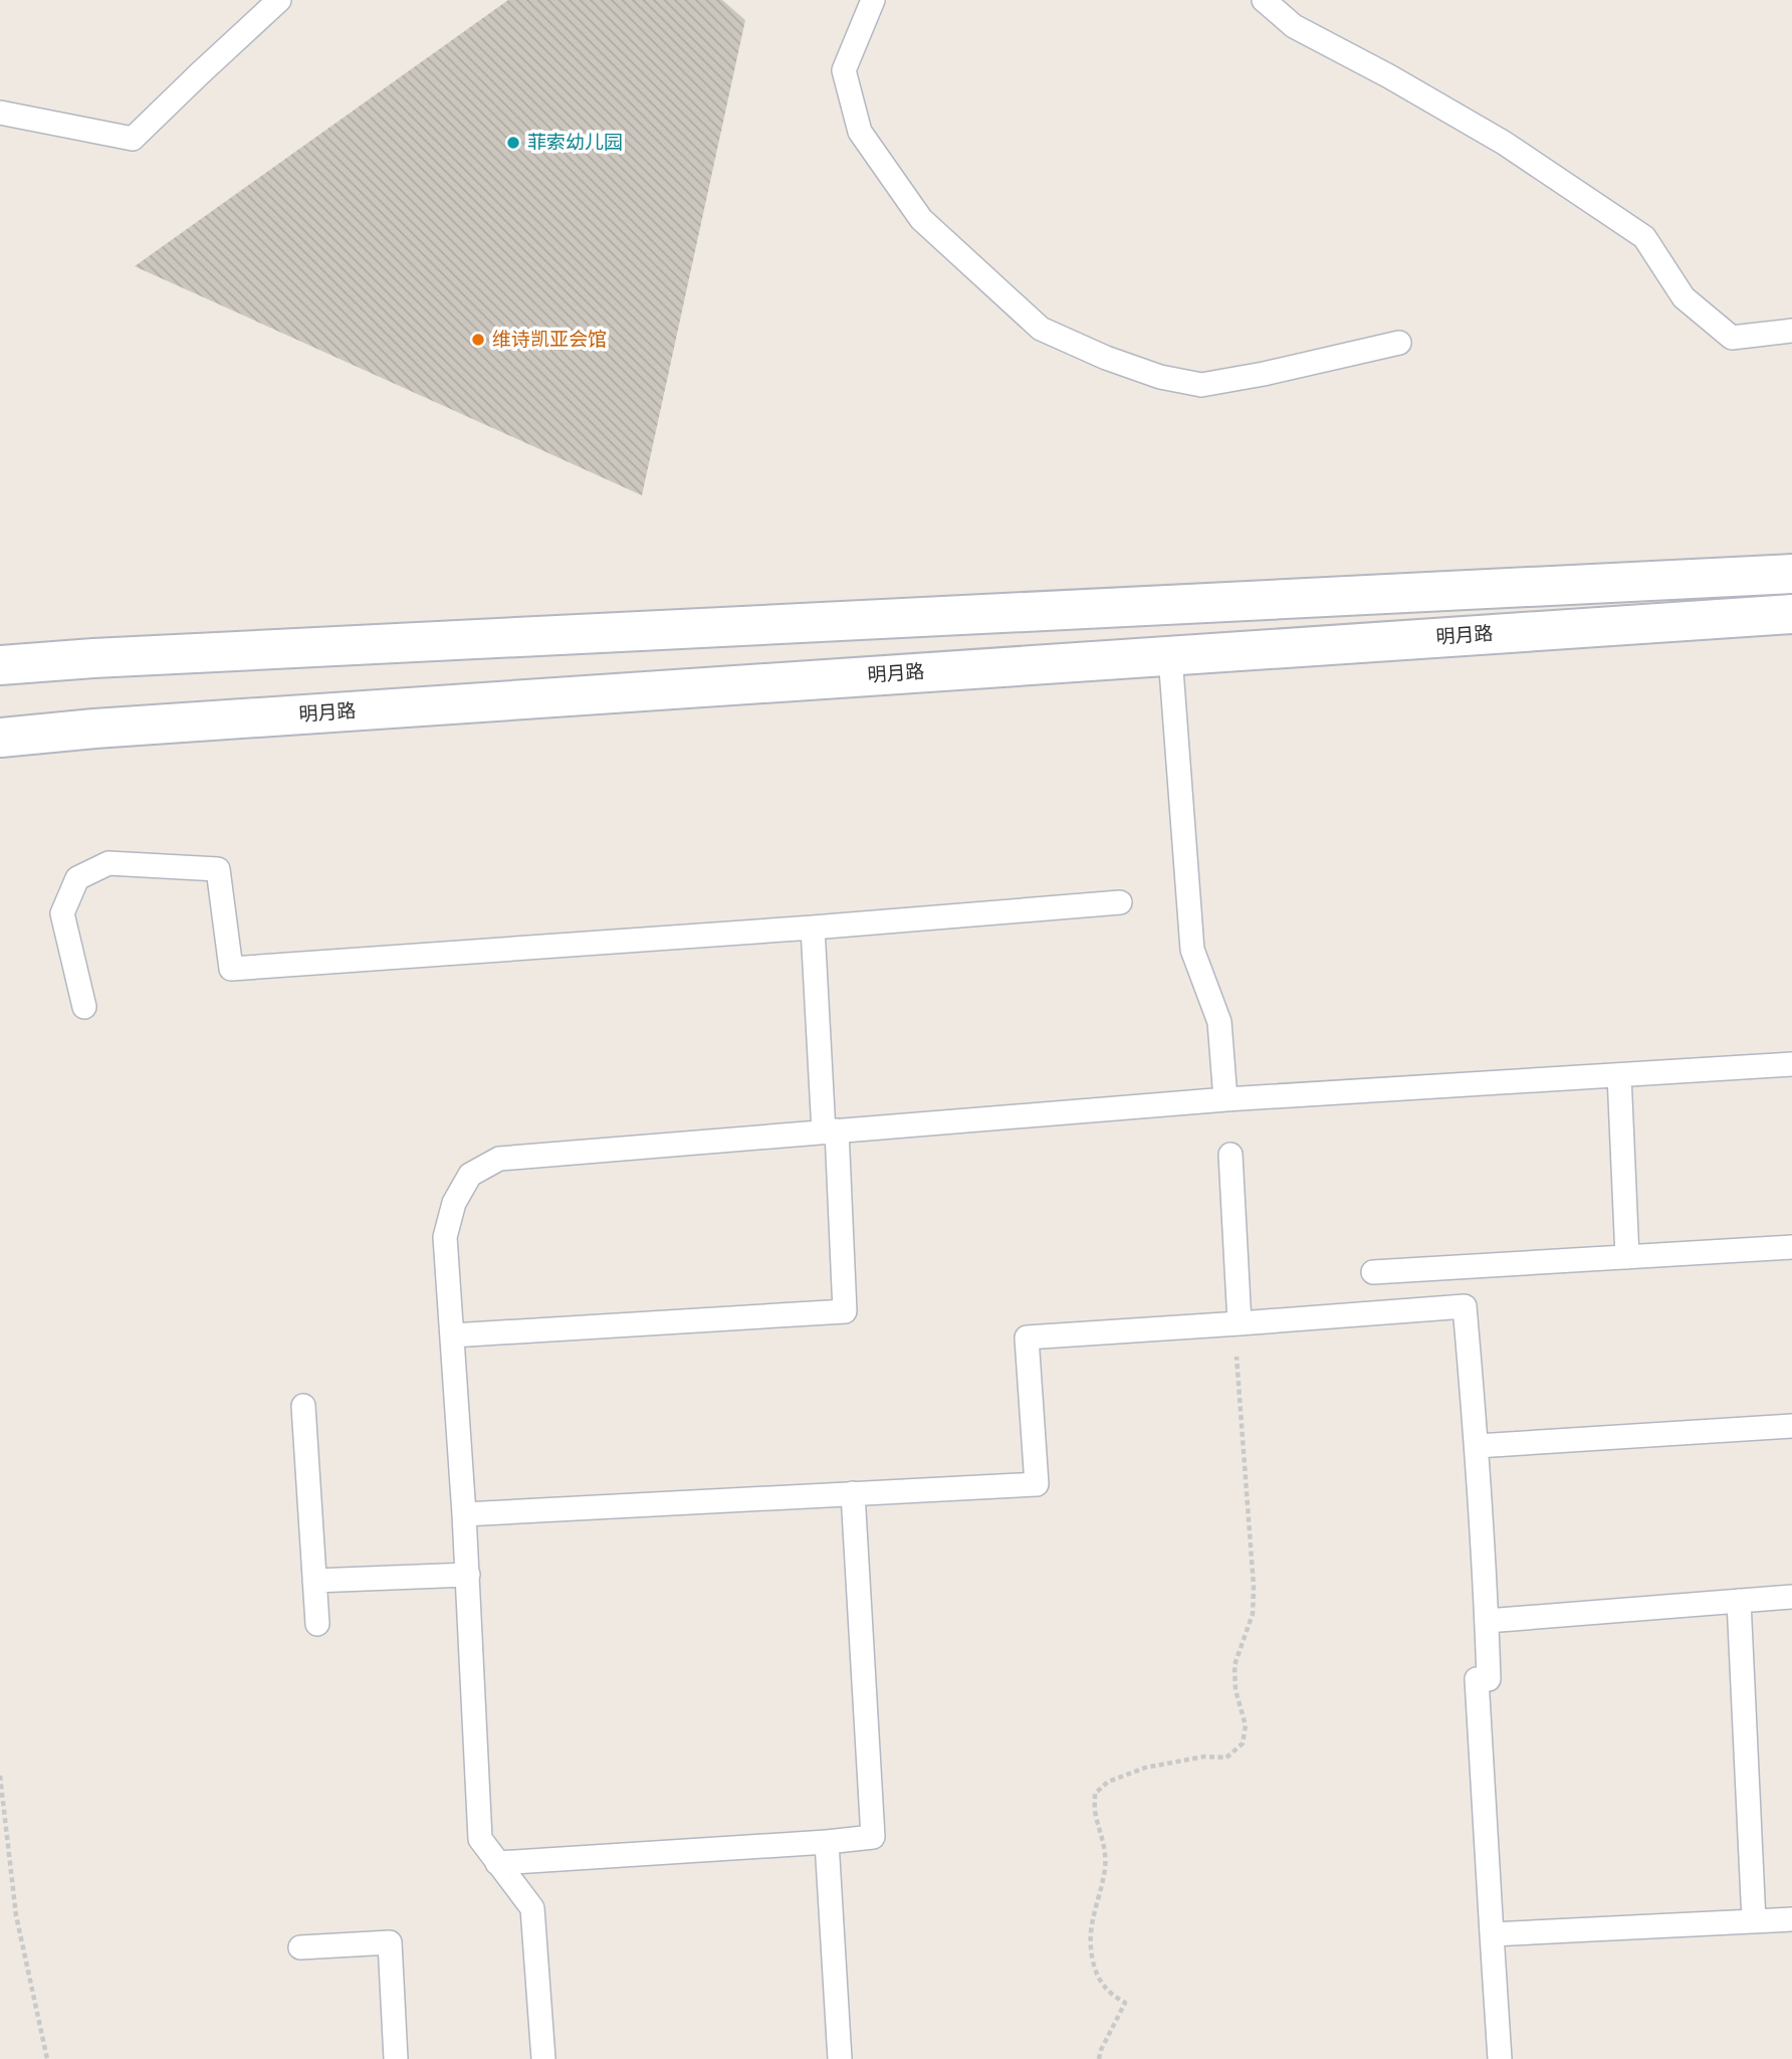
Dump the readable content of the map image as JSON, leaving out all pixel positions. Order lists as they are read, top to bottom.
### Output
{
  "streets": {
    "street": ["明月路"]
  },
  "places": ["菲索幼儿园", "维诗凯亚会馆"]
}
